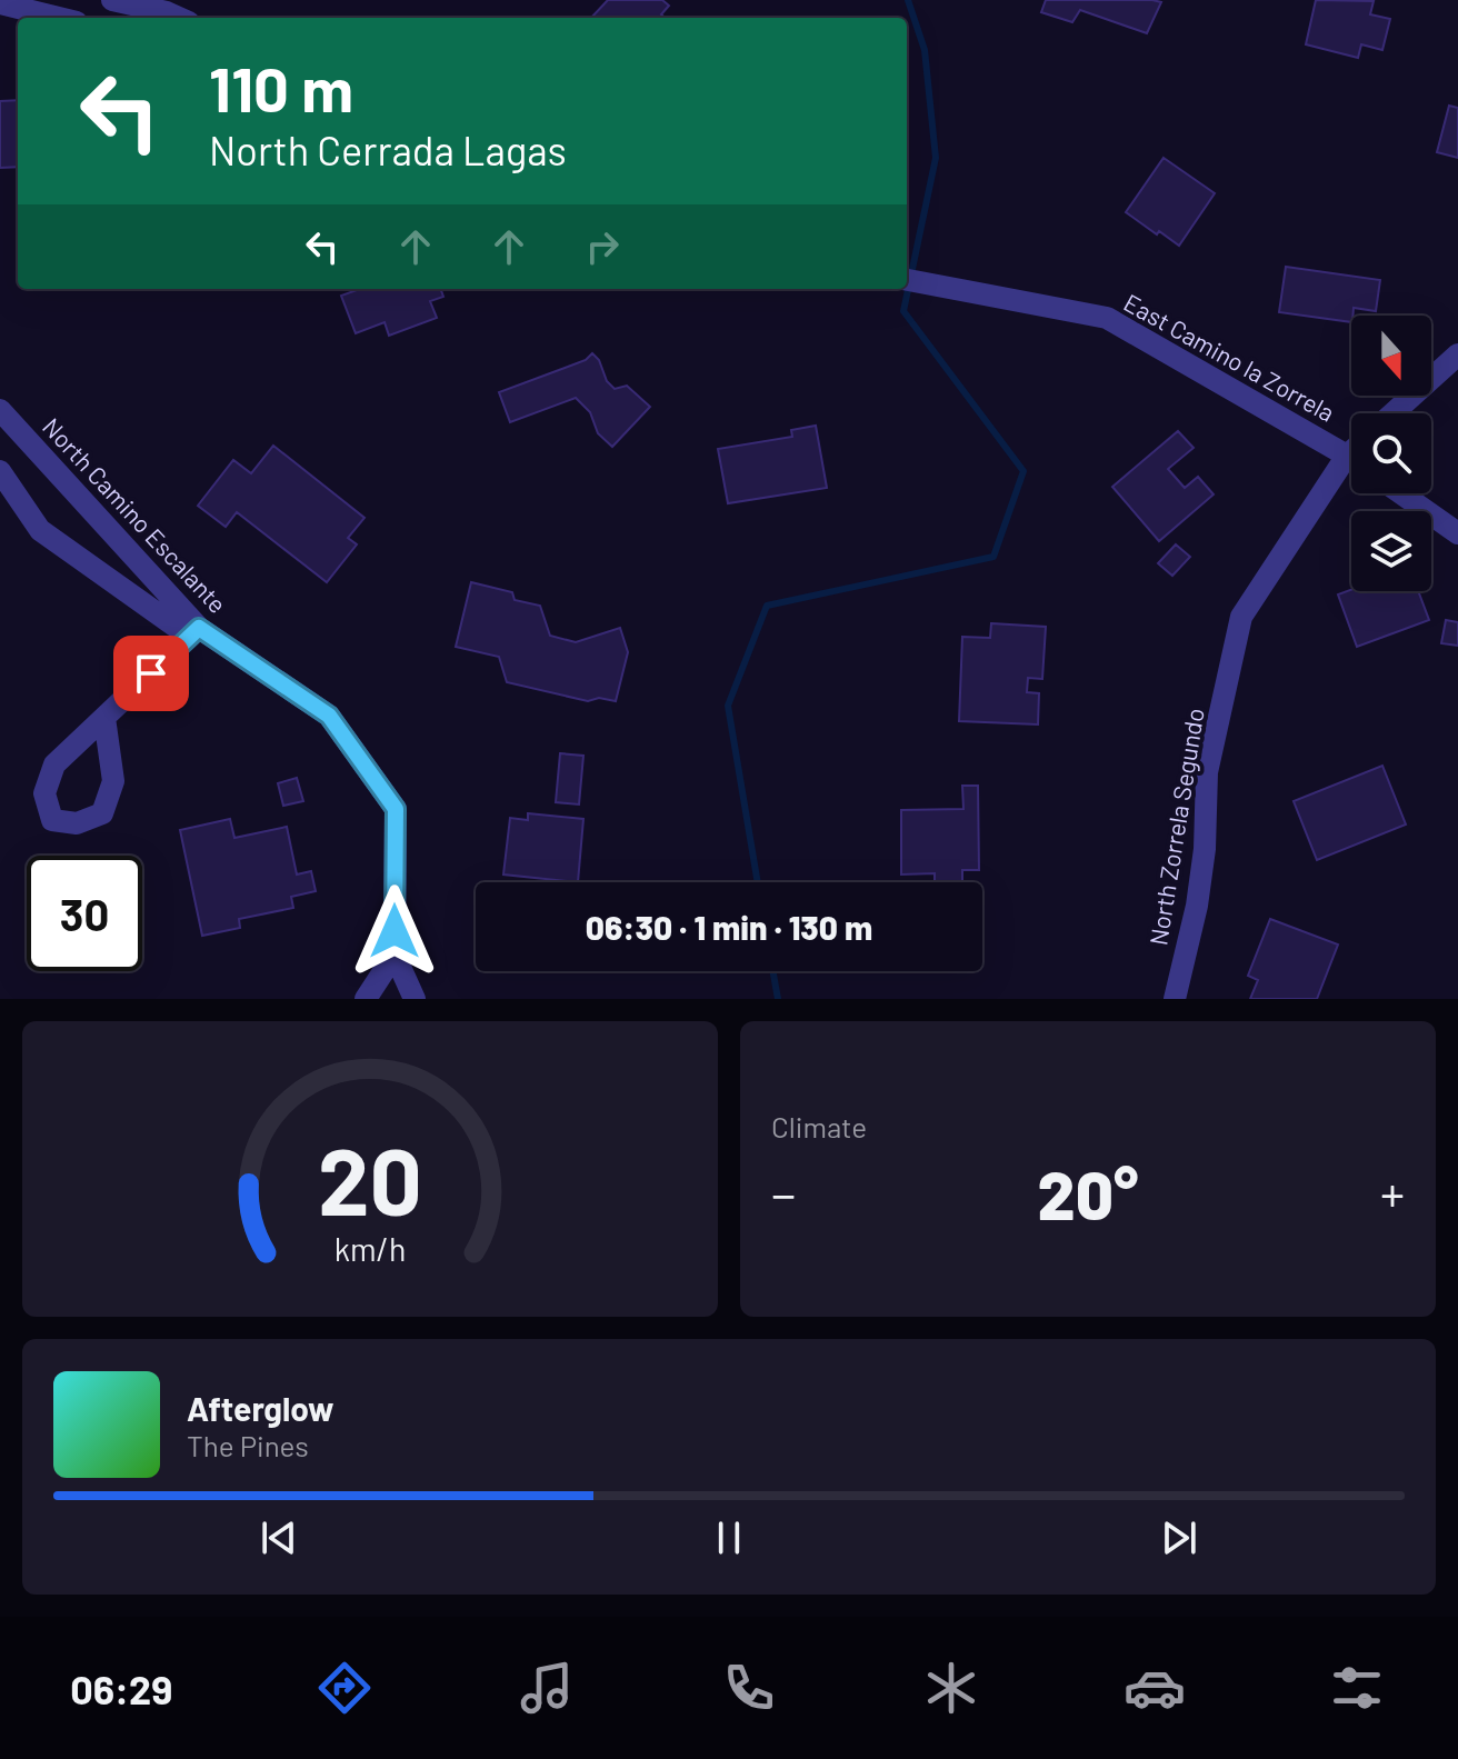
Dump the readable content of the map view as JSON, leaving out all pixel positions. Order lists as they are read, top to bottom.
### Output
{
  "streets": {
    "street": ["East Camino la Zorrela", "North Camino Escalante", "North Zorrela Segundo"]
  },
  "crossings": [
    ["East Camino la Zorrela", "North Zorrela Segundo"]
  ],
  "north": "bottom",
  "page": {
    "turn": ["110 m", "North Cerrada Lagas"],
    "limit": "30",
    "trip": "06:30 · 1 min · 130 m",
    "tile": "Climate",
    "heat": ["−", "20°", "+"],
    "song": ["Afterglow", "The Pines"],
    "tabs": "06:29",
    "gauge": ["20", "km/h"]
  }
}
